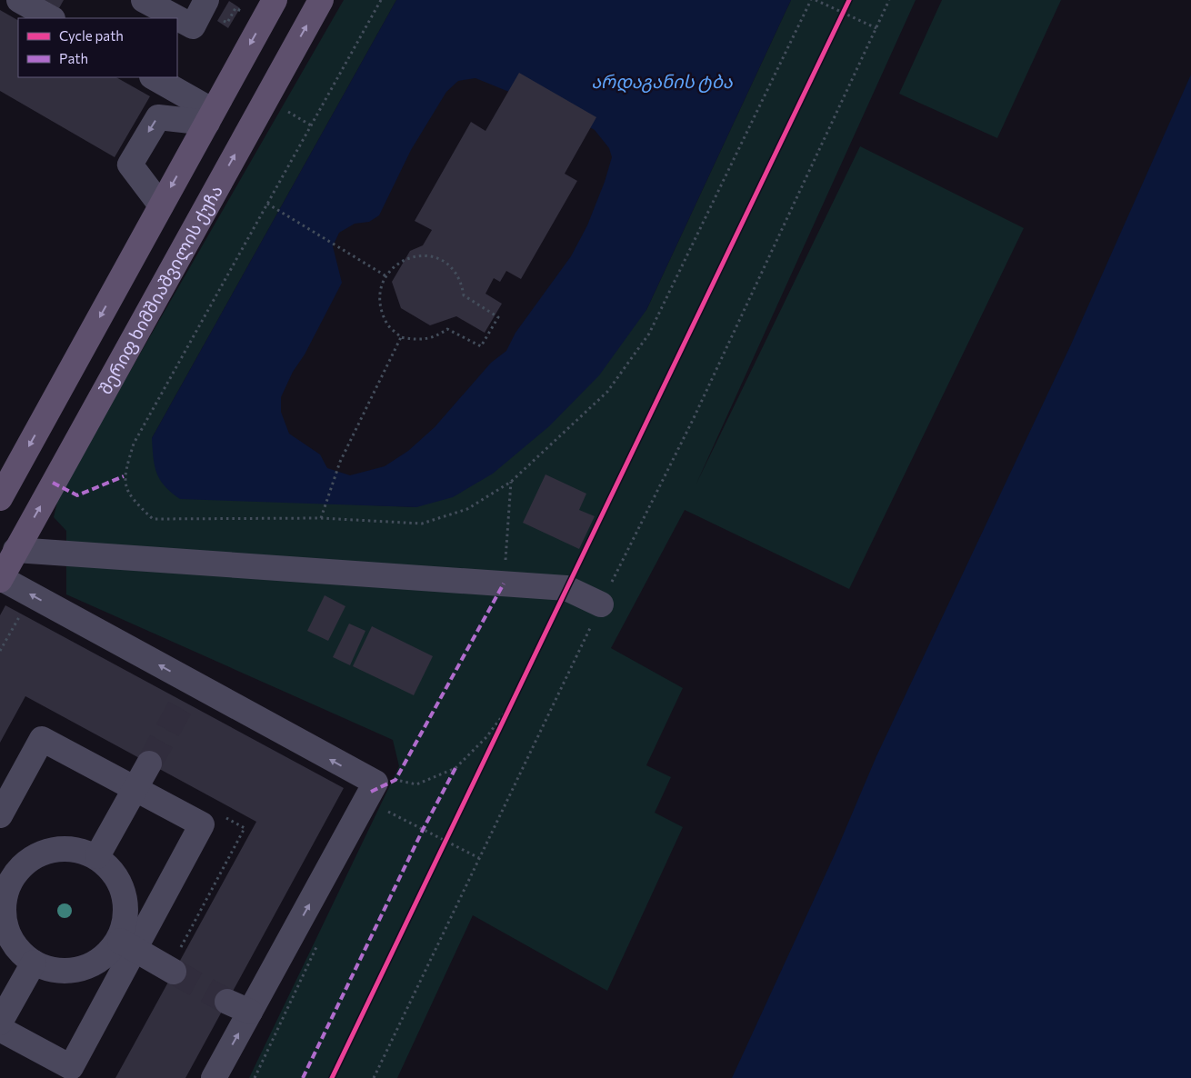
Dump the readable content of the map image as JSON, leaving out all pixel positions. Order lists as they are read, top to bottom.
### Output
{
  "streets": {
    "main road": ["შერიფ ხიმშიაშვილის ქუჩა"]
  },
  "water": ["არდაგანის ტბა"],
  "legend": ["Cycle path", "Path"]
}
